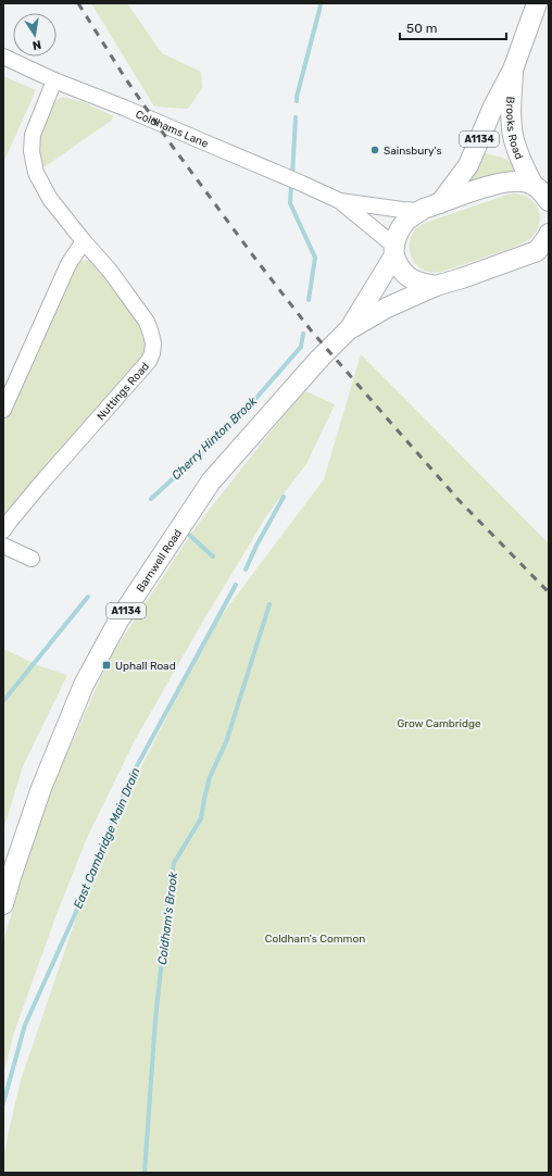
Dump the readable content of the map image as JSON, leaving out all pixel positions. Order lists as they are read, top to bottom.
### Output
{
  "streets": {
    "main road": ["Brooks Road", "A1134", "Barnwell Road"],
    "street": ["Coldhams Lane", "Nuttings Road"]
  },
  "crossings": [
    ["Coldhams Lane", "A1134"],
    ["Coldhams Lane", "Nuttings Road"],
    ["Coldhams Lane", "Barnwell Road"],
    ["Brooks Road", "A1134"],
    ["A1134", "Barnwell Road"]
  ],
  "water": ["Cherry Hinton Brook", "East Cambridge Main Drain", "Coldham's Brook"],
  "parks": ["Grow Cambridge", "Coldham's Common"],
  "places": {
    "other": ["Sainsbury's"],
    "transit": ["Uphall Road"]
  },
  "scale_bar": "50 m",
  "north": "bottom"
}
